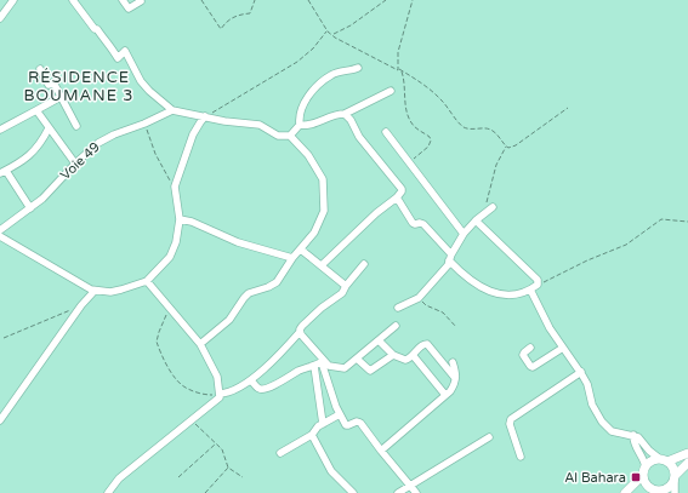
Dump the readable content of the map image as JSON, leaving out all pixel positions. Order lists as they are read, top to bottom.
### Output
{
  "streets": {
    "street": ["Voie 49"]
  },
  "districts": ["RÉSIDENCE BOUMANE 3"],
  "places": {
    "transit": ["Al Bahara"]
  }
}
